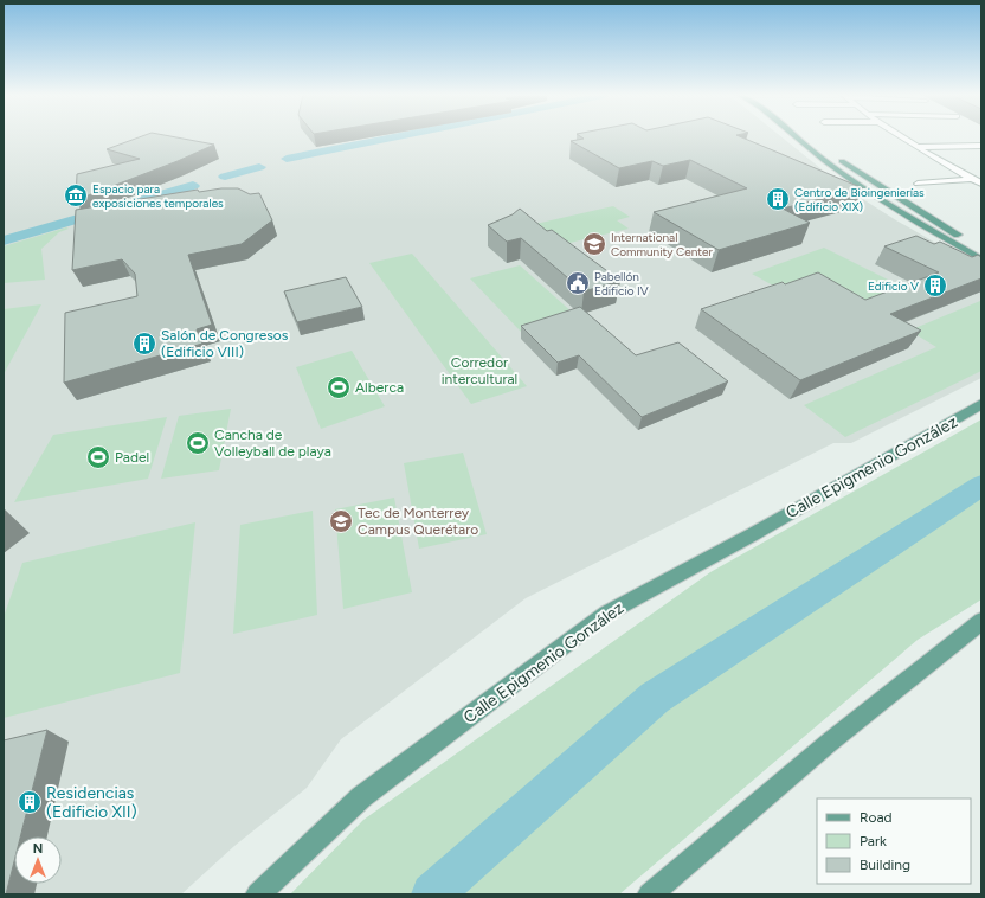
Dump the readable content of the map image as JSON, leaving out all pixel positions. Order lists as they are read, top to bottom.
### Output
{
  "streets": {
    "main road": ["Calle Epigmenio González"]
  },
  "parks": ["Corredor intercultural"],
  "places": {
    "museum": ["Espacio para exposiciones temporales"],
    "building": [
      "Centro de Bioingenierías (Edificio XIX)",
      "Edificio V",
      "Salón de Congresos (Edificio VIII)",
      "Residencias (Edificio XII)"
    ],
    "school or university": ["International Community Center", "Tec de Monterrey Campus Querétaro"],
    "public building": ["Pabellón Edificio IV"],
    "sports": ["Alberca", "Cancha de Volleyball de playa", "Padel"]
  },
  "legend": ["Road", "Park", "Building"],
  "north": "top"
}
